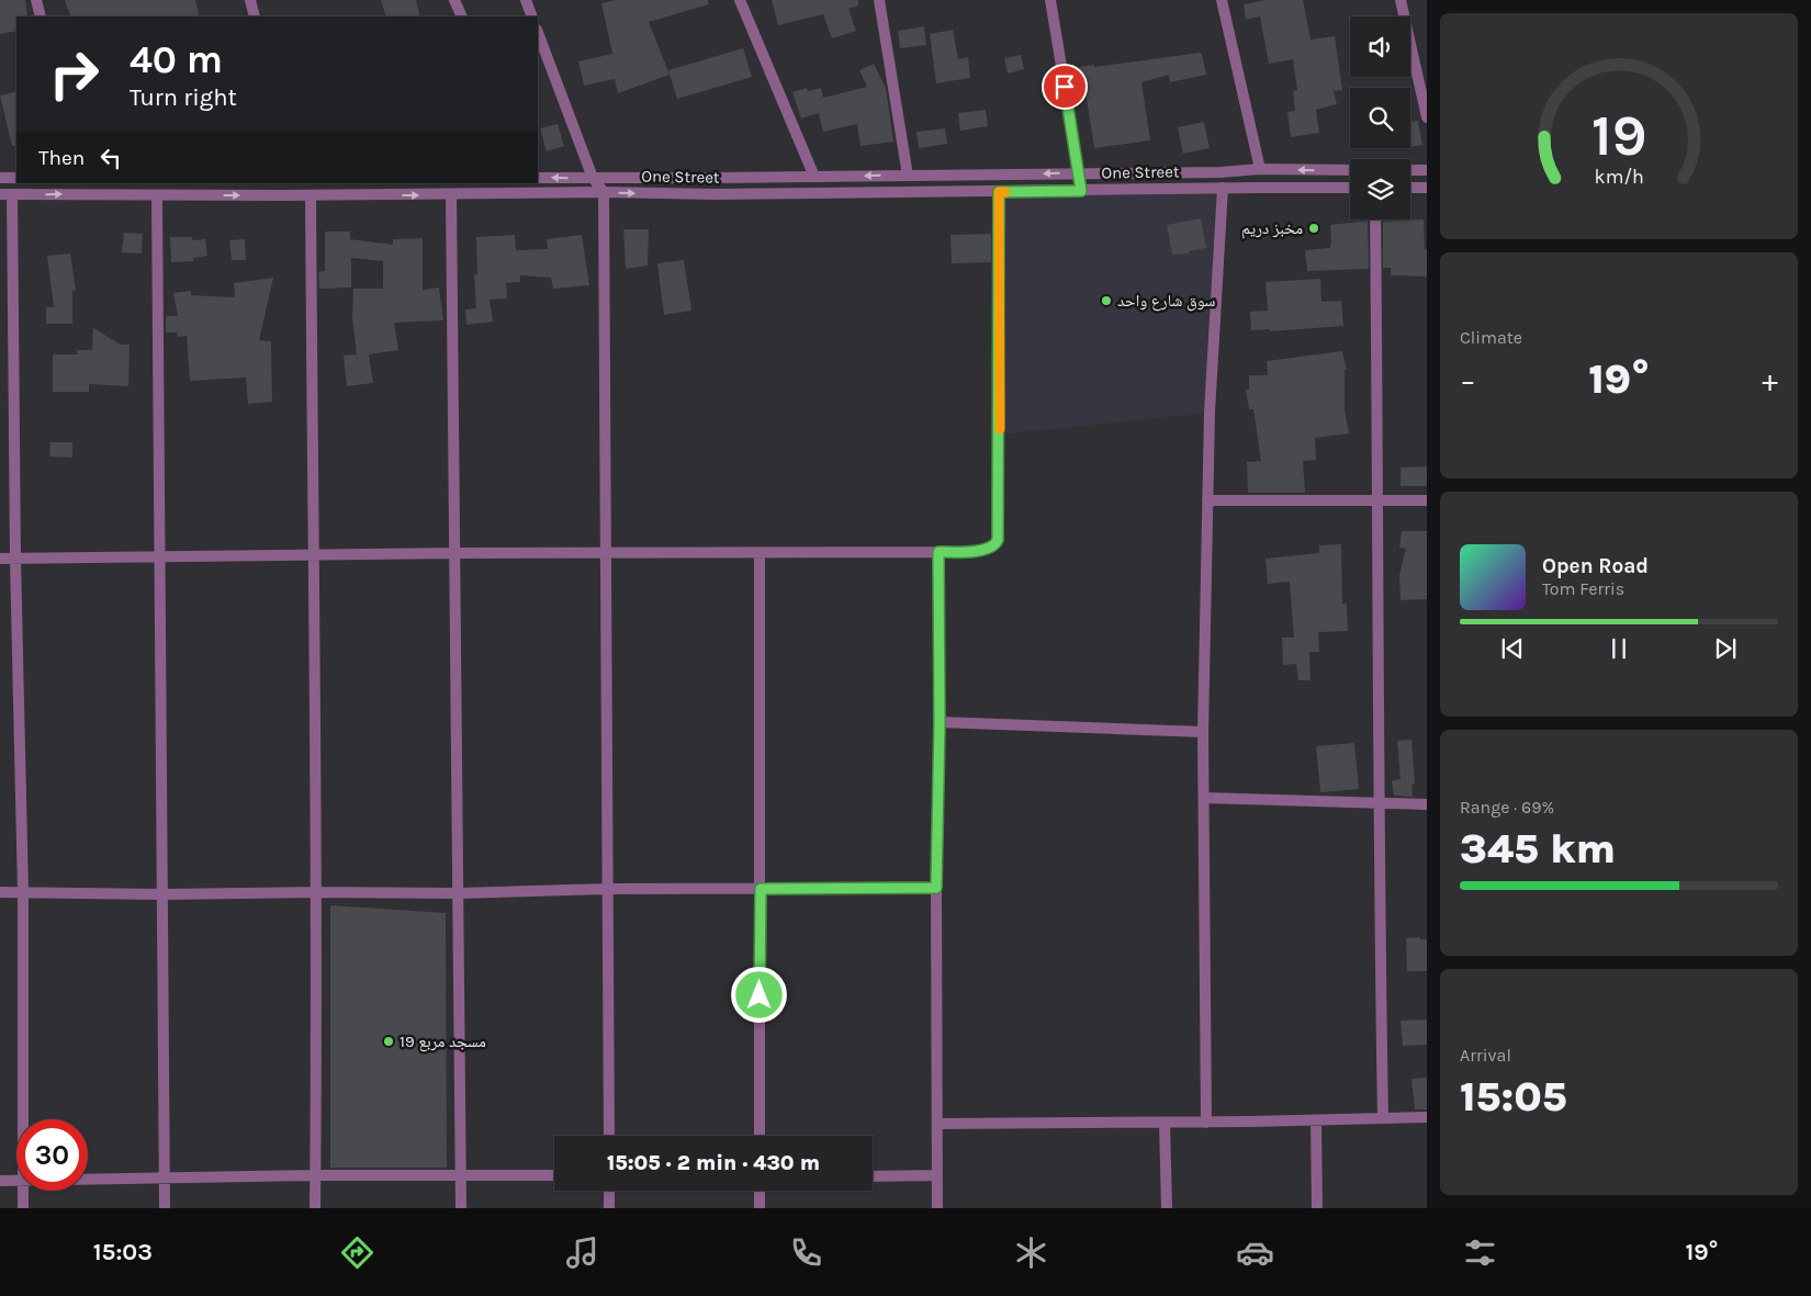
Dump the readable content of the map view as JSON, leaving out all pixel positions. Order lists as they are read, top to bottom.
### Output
{
  "streets": {
    "street": ["One Street"]
  },
  "places": ["مخبز دريم", "سوق شارع واحد", "مسجد مربع 19"],
  "page": {
    "turn": ["40 m", "Turn right"],
    "then": "Then",
    "tile": [
      "Climate",
      ["Range · 69%", "345 km"],
      ["Arrival", "15:05"]
    ],
    "heat": ["−", "19°", "+"],
    "song": ["Open Road", "Tom Ferris"],
    "limit": "30",
    "trip": "15:05 · 2 min · 430 m",
    "tabs": ["15:03", "19°"],
    "gauge": ["19", "km/h"]
  }
}
